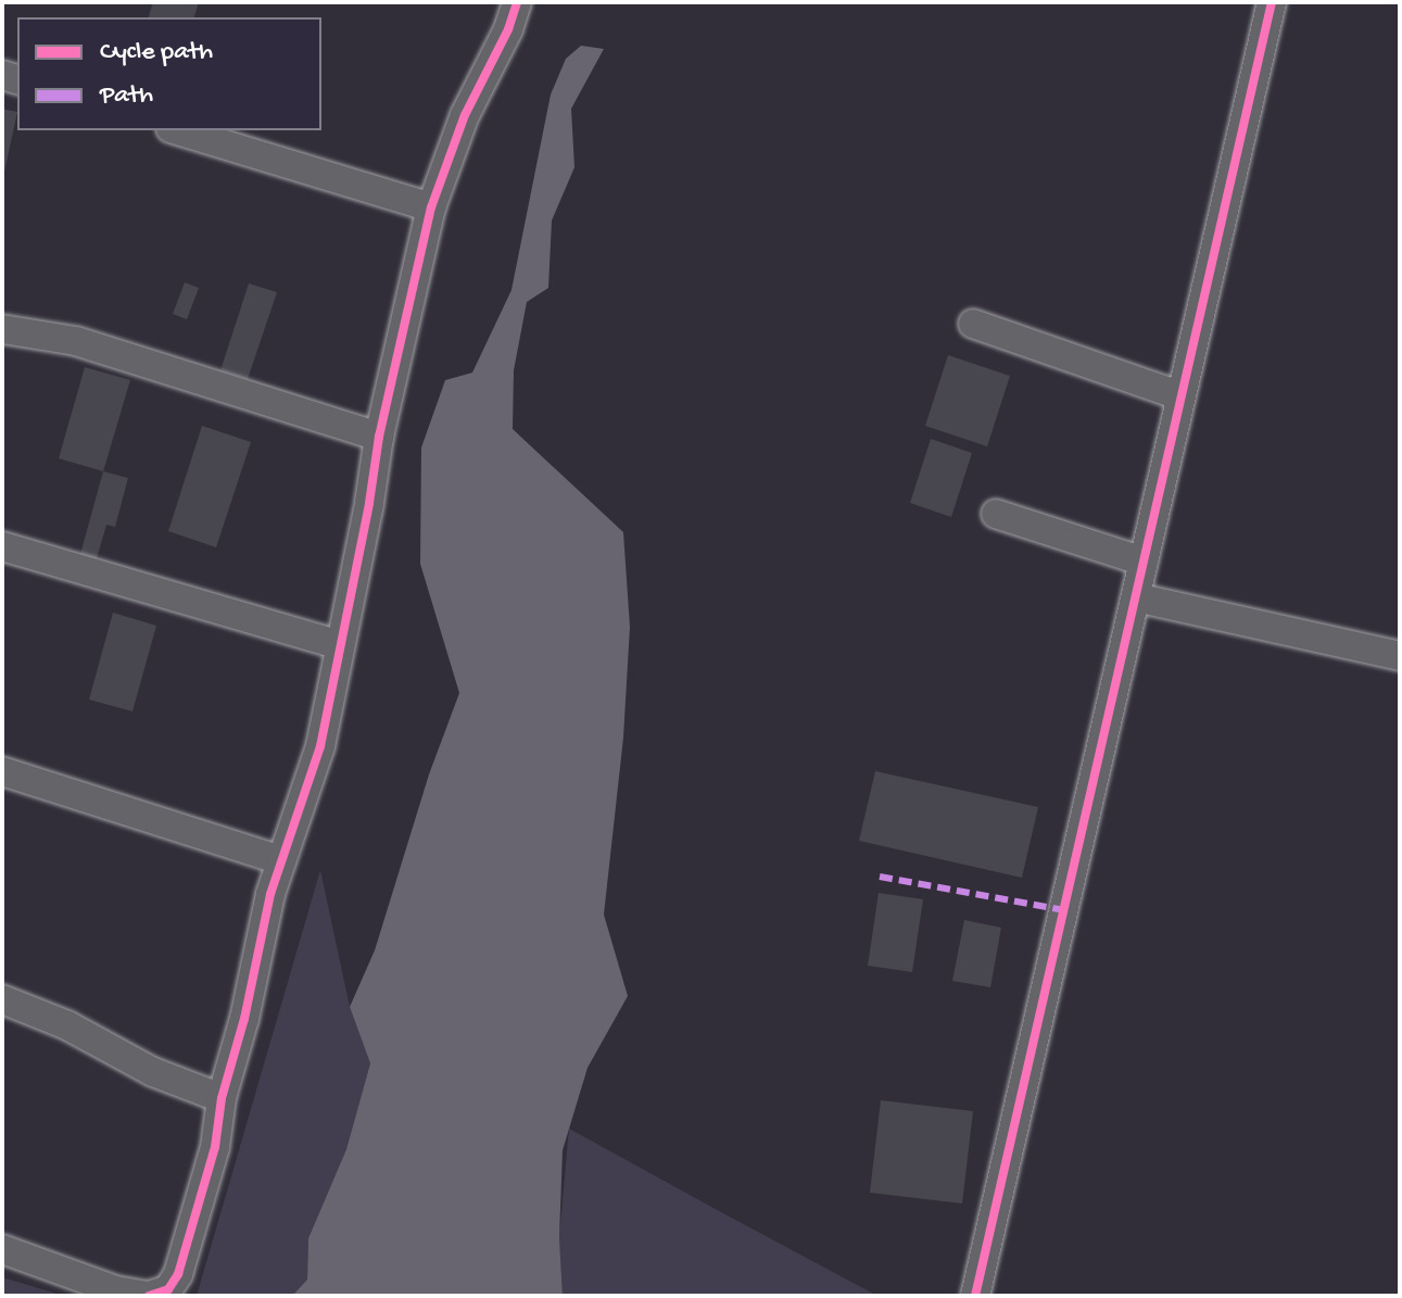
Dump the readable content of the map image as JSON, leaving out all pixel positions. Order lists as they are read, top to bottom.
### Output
{
  "legend": ["Cycle path", "Path"]
}
